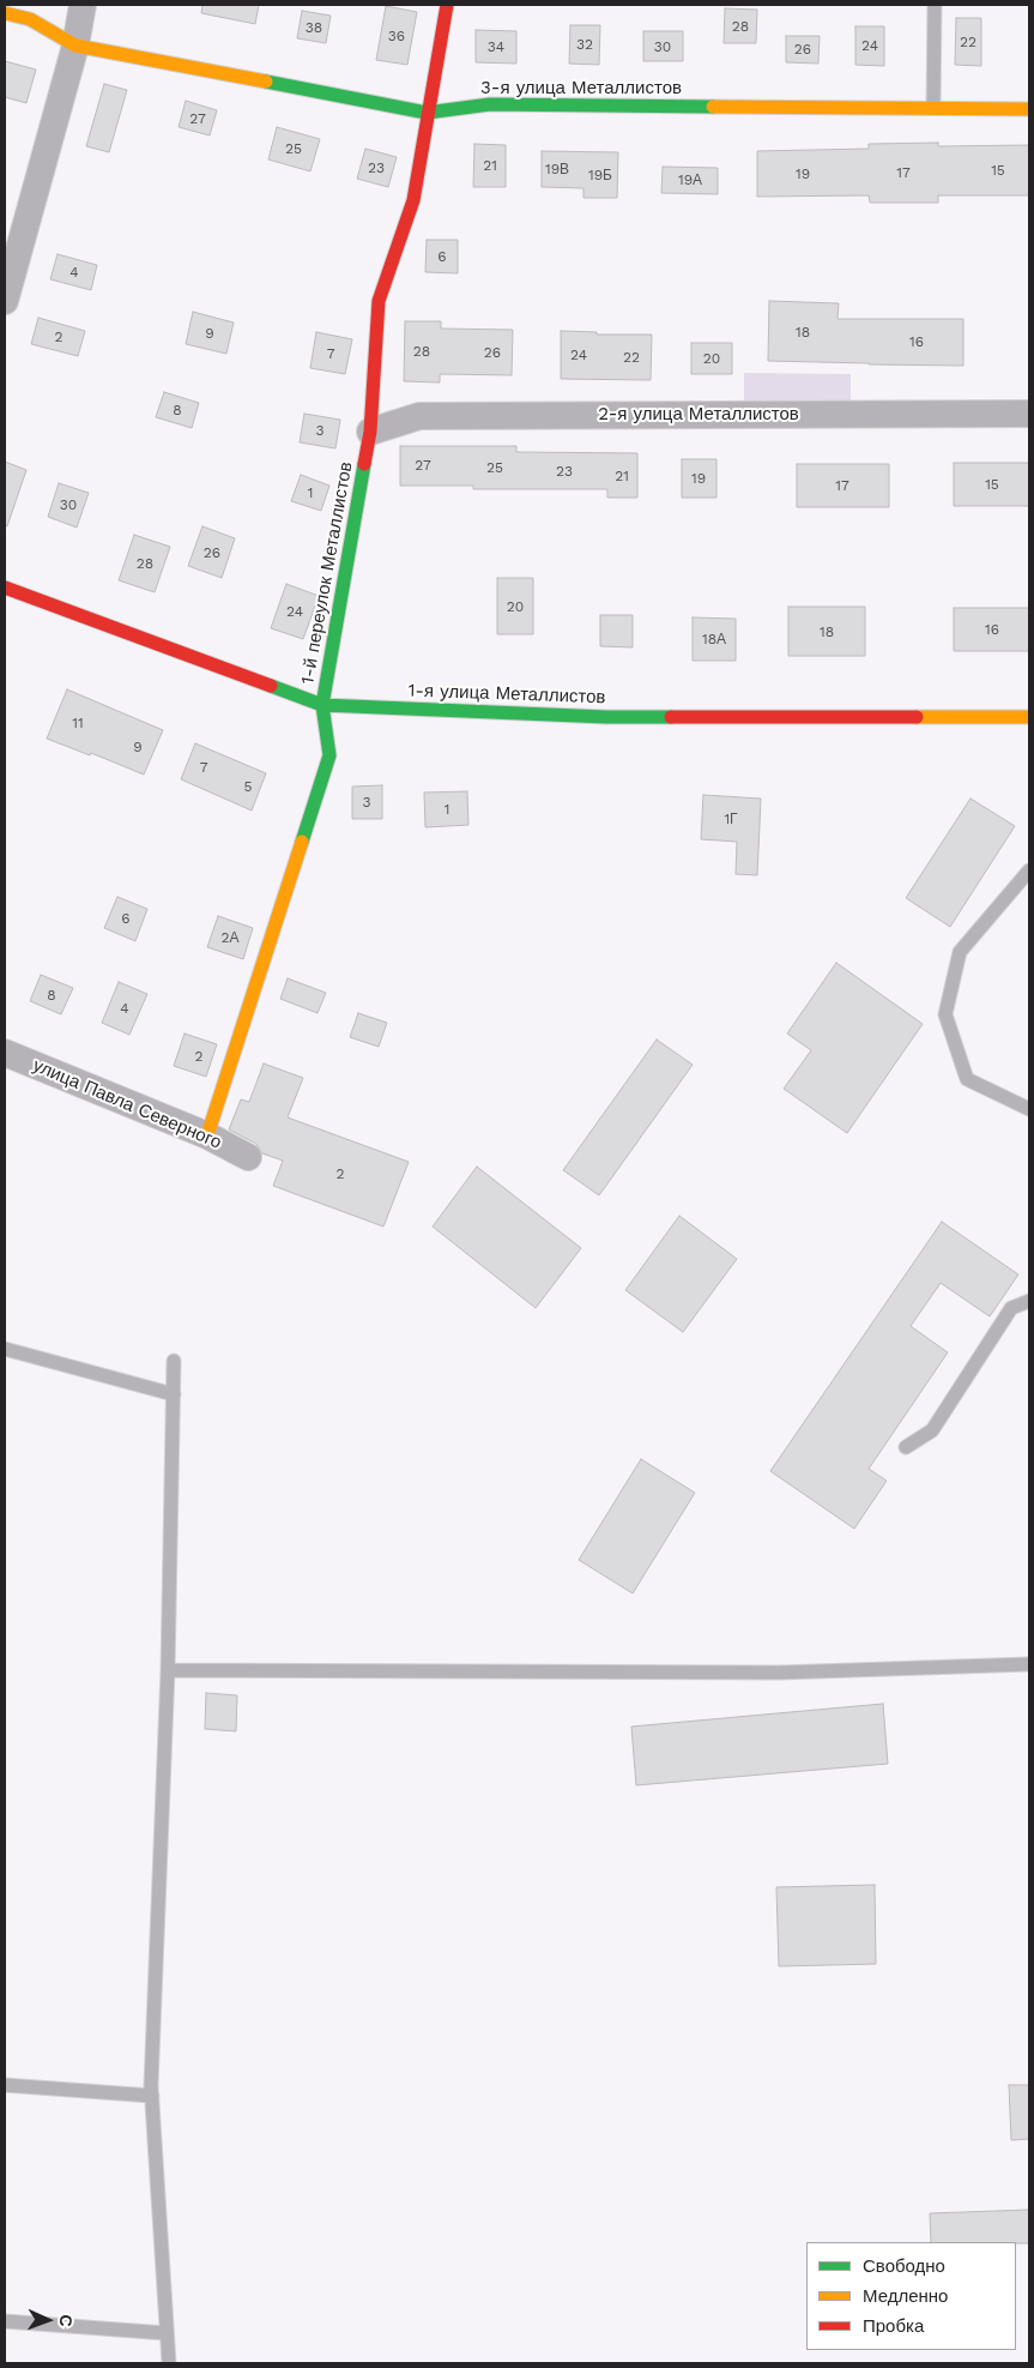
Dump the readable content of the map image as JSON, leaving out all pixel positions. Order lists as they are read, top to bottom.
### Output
{
  "streets": {
    "street": [
      "3-я улица Металлистов",
      "2-я улица Металлистов",
      "1-й переулок Металлистов",
      "1-я улица Металлистов",
      "улица Павла Северного"
    ]
  },
  "crossings": [
    ["3-я улица Металлистов", "1-й переулок Металлистов"],
    ["2-я улица Металлистов", "1-й переулок Металлистов"],
    ["1-й переулок Металлистов", "1-я улица Металлистов"],
    ["1-й переулок Металлистов", "улица Павла Северного"]
  ],
  "house_numbers": [
    "28",
    "38",
    "36",
    "22",
    "32",
    "24",
    "34",
    "30",
    "26",
    "27",
    "25",
    "21",
    "23",
    "19В",
    "15",
    "17",
    "19",
    "19Б",
    "19А",
    "6",
    "4",
    "18",
    "9",
    "2",
    "16",
    "28",
    "26",
    "7",
    "24",
    "22",
    "20",
    "8",
    "3",
    "27",
    "25",
    "23",
    "21",
    "19",
    "15",
    "17",
    "1",
    "30",
    "26",
    "28",
    "20",
    "24",
    "16",
    "18",
    "18А",
    "11",
    "9",
    "7",
    "5",
    "3",
    "1",
    "1Г",
    "6",
    "2А",
    "8",
    "4",
    "2",
    "2"
  ],
  "legend": ["Свободно", "Медленно", "Пробка"],
  "north": "right"
}
